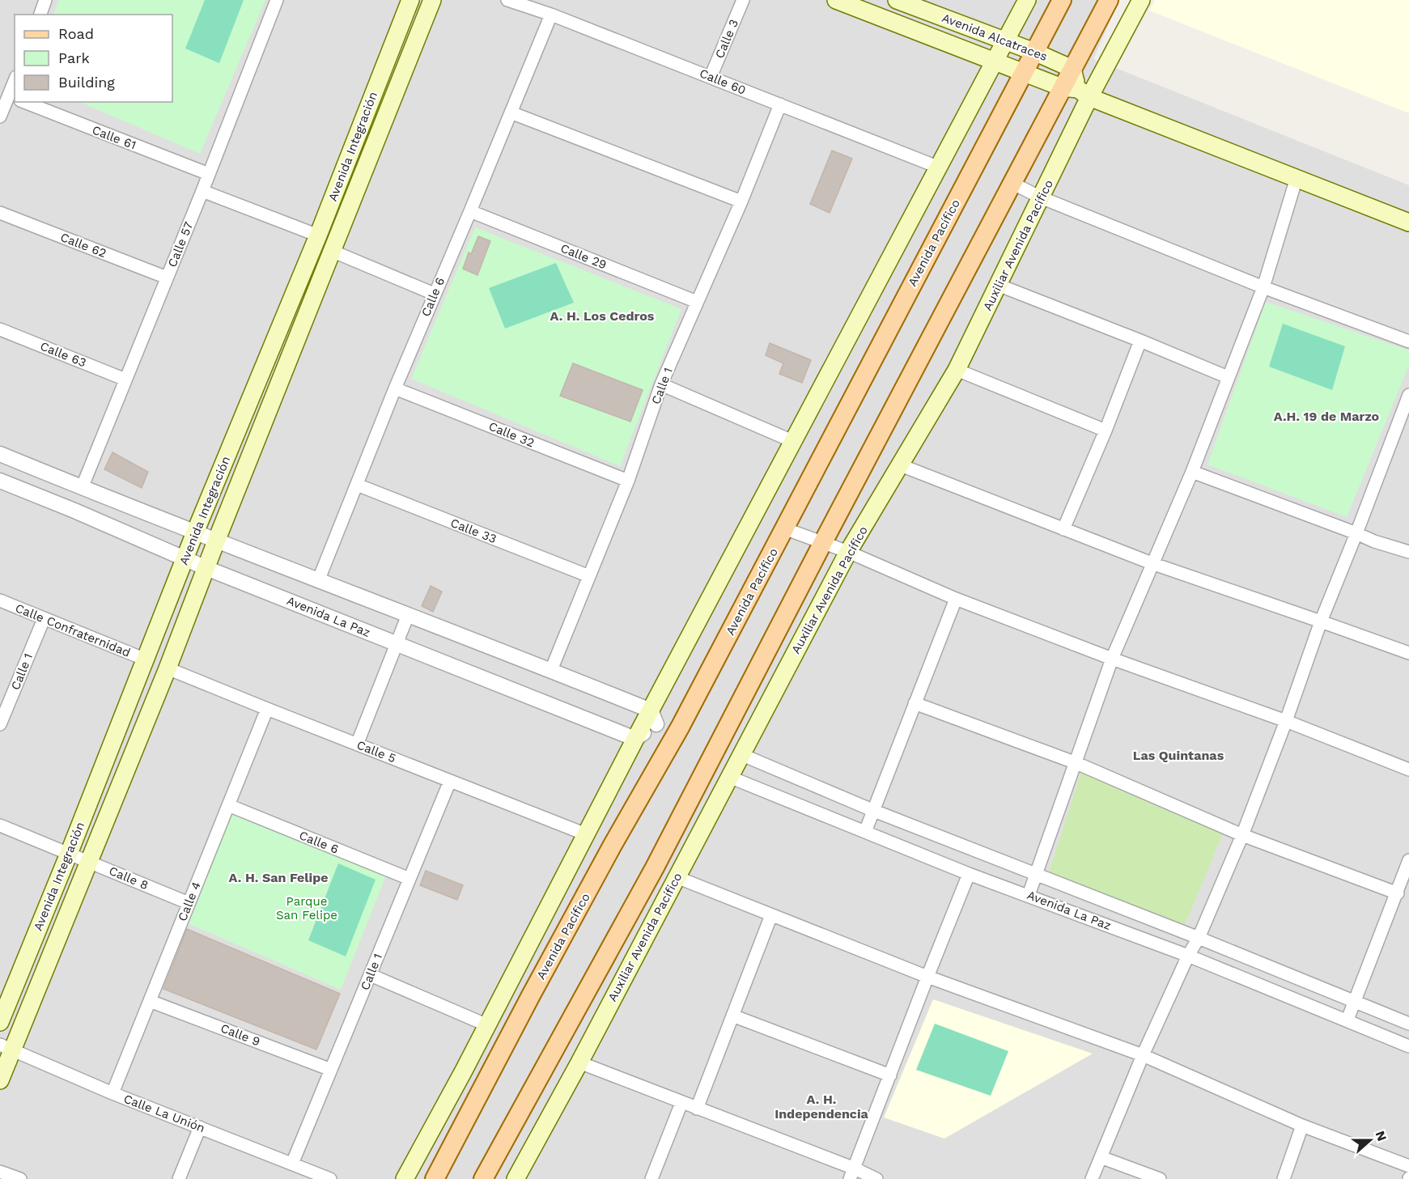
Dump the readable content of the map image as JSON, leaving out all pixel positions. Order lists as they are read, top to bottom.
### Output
{
  "streets": {
    "main road": [
      "Avenida Alcatraces",
      "Avenida Integración",
      "Avenida Pacífico",
      "Auxiliar Avenida Pacífico"
    ],
    "street": [
      "Calle 3",
      "Calle 60",
      "Calle 61",
      "Calle 57",
      "Calle 62",
      "Calle 29",
      "Calle 6",
      "Calle 63",
      "Calle 1",
      "Calle 32",
      "Calle 33",
      "Avenida La Paz",
      "Calle Confraternidad",
      "Calle 5",
      "Calle 8",
      "Calle 4",
      "Calle 9",
      "Calle La Unión"
    ]
  },
  "crossings": [
    ["Avenida Alcatraces", "Avenida Pacífico"],
    ["Calle 3", "Calle 60"],
    ["Calle 60", "Calle 6"],
    ["Calle 60", "Calle 1"],
    ["Calle 61", "Calle 57"],
    ["Avenida Integración", "Avenida La Paz"],
    ["Avenida Integración", "Calle Confraternidad"],
    ["Avenida Integración", "Calle 8"],
    ["Calle 57", "Calle 62"],
    ["Calle 57", "Calle 63"],
    ["Auxiliar Avenida Pacífico", "Avenida La Paz"],
    ["Calle 29", "Calle 6"],
    ["Calle 29", "Calle 1"],
    ["Calle 6", "Calle 1"],
    ["Calle 6", "Calle 32"],
    ["Calle 6", "Calle 33"],
    ["Calle 6", "Calle 4"],
    ["Calle 1", "Calle 32"],
    ["Calle 1", "Calle 33"],
    ["Calle 1", "Calle Confraternidad"],
    ["Calle 1", "Calle 5"],
    ["Calle 1", "Calle 9"],
    ["Calle 1", "Calle La Unión"],
    ["Calle 5", "Calle 4"],
    ["Calle 8", "Calle 4"],
    ["Calle 4", "Calle 9"],
    ["Calle 4", "Calle La Unión"]
  ],
  "districts": [
    "A. H. Los Cedros",
    "A.H. 19 de Marzo",
    "Las Quintanas",
    "A. H. San Felipe",
    "A. H. Independencia"
  ],
  "parks": ["Parque San Felipe"],
  "legend": ["Road", "Park", "Building"],
  "north": "right"
}
